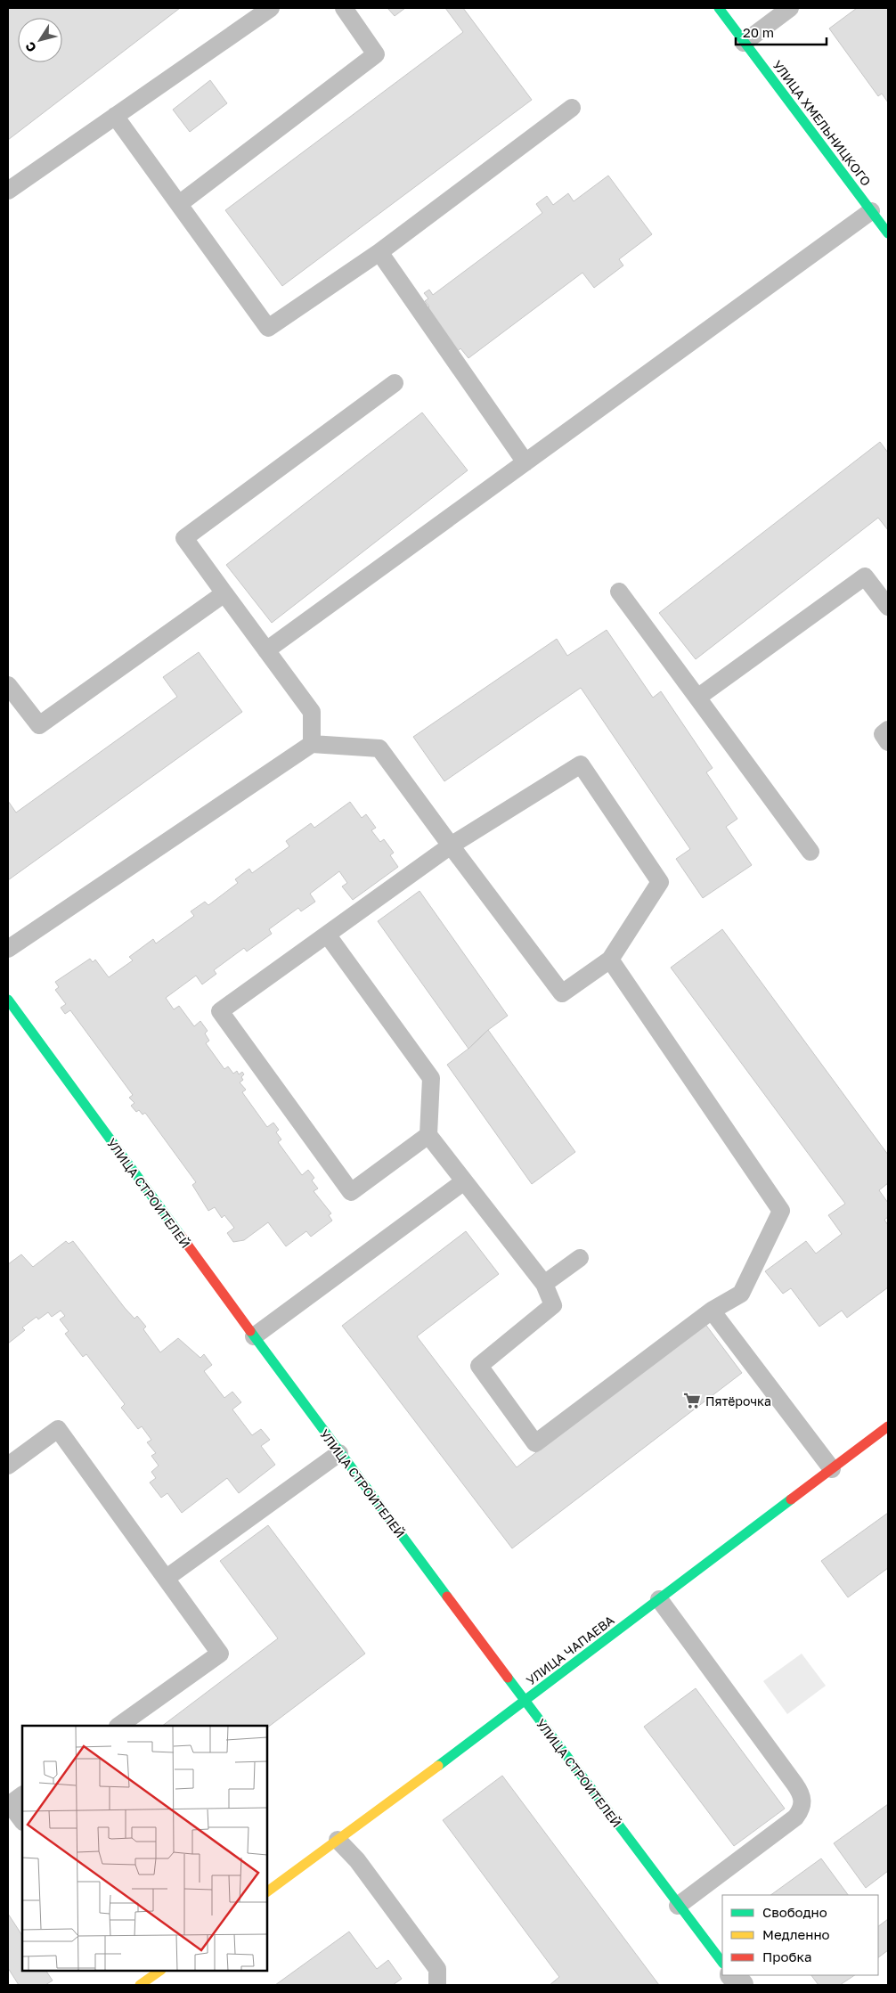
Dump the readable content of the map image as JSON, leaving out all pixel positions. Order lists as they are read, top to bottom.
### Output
{
  "streets": {
    "street": ["УЛИЦА ХМЕЛЬНИЦКОГО", "УЛИЦА СТРОИТЕЛЕЙ", "УЛИЦА ЧАПАЕВА"]
  },
  "crossings": [
    ["УЛИЦА СТРОИТЕЛЕЙ", "УЛИЦА ЧАПАЕВА"]
  ],
  "places": {
    "supermarket": ["Пятёрочка"]
  },
  "legend": ["Свободно", "Медленно", "Пробка"],
  "scale_bar": "20 m",
  "north": "bottom left"
}
